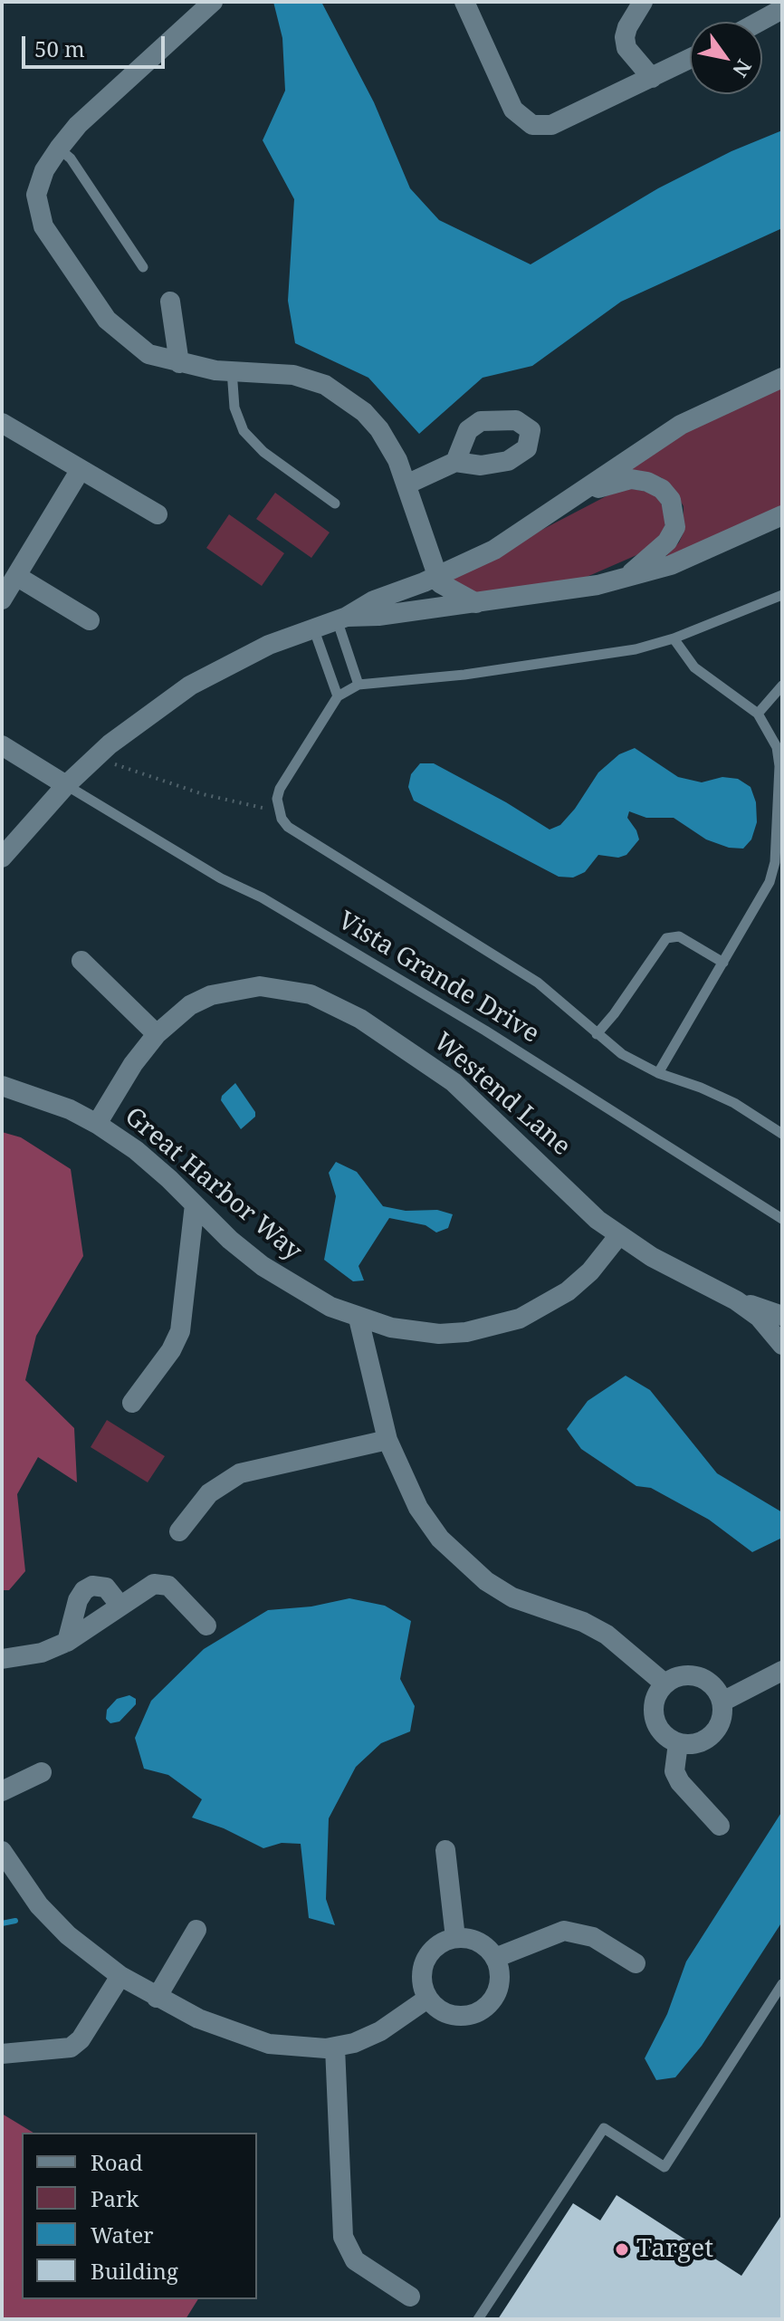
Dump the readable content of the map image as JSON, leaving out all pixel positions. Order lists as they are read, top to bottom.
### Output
{
  "streets": {
    "street": ["Westend Lane", "Great Harbor Way"],
    "lane": ["Vista Grande Drive"]
  },
  "crossings": [
    ["Westend Lane", "Great Harbor Way"]
  ],
  "places": ["Target"],
  "legend": [
    "Road",
    "Park",
    "Water",
    "Building"
  ],
  "scale_bar": "50 m",
  "north": "bottom right"
}
